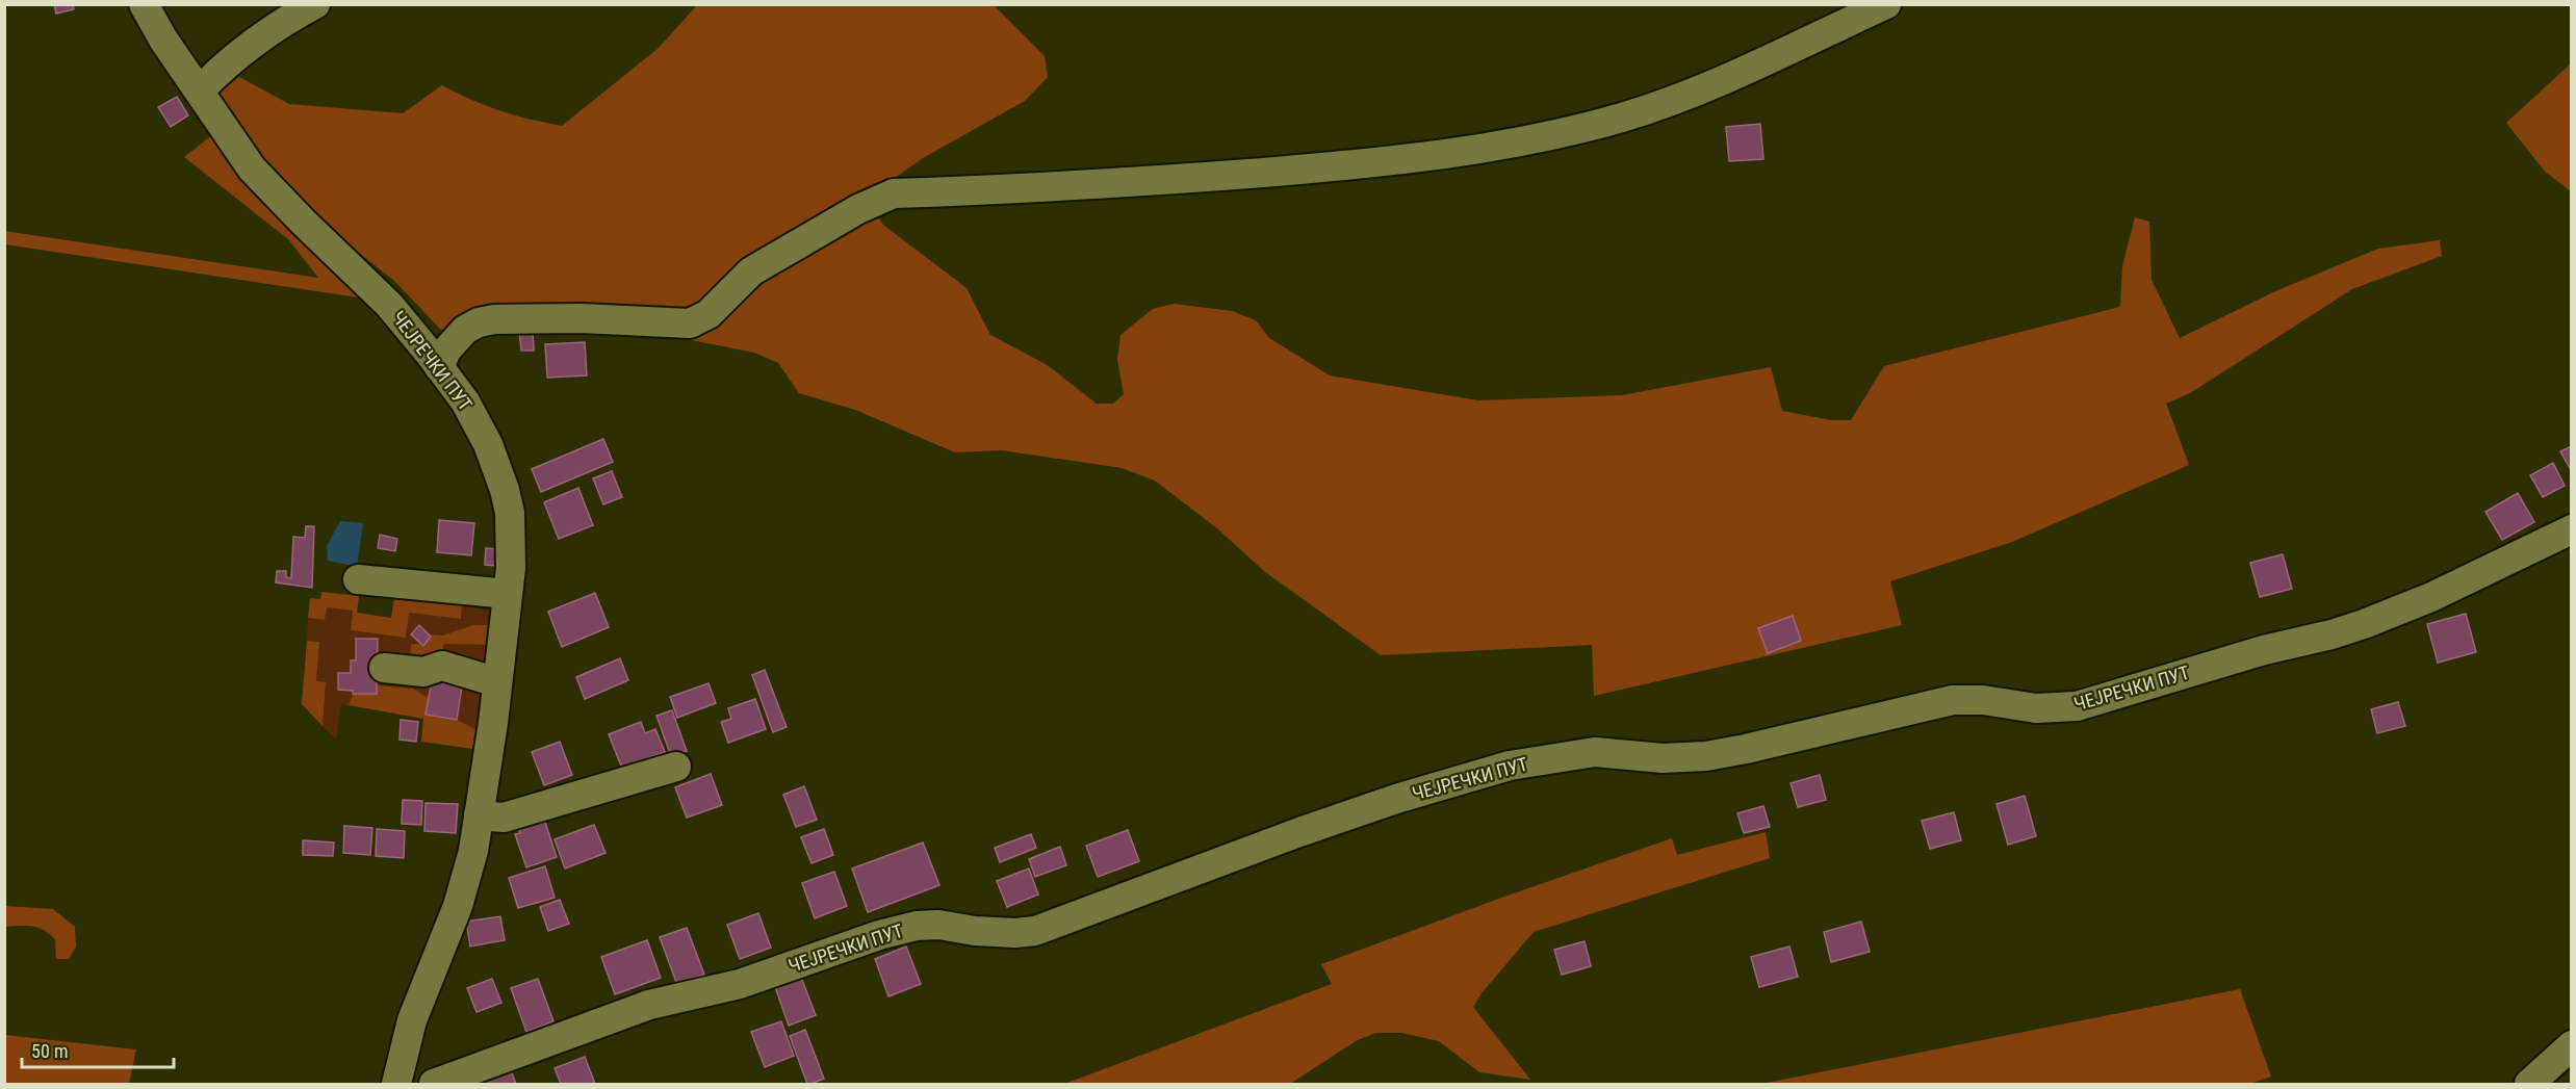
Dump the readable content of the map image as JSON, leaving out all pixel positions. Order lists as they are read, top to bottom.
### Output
{
  "streets": {
    "street": ["ЧЕЈРЕЧКИ ПУТ"]
  },
  "scale_bar": "50 m"
}
